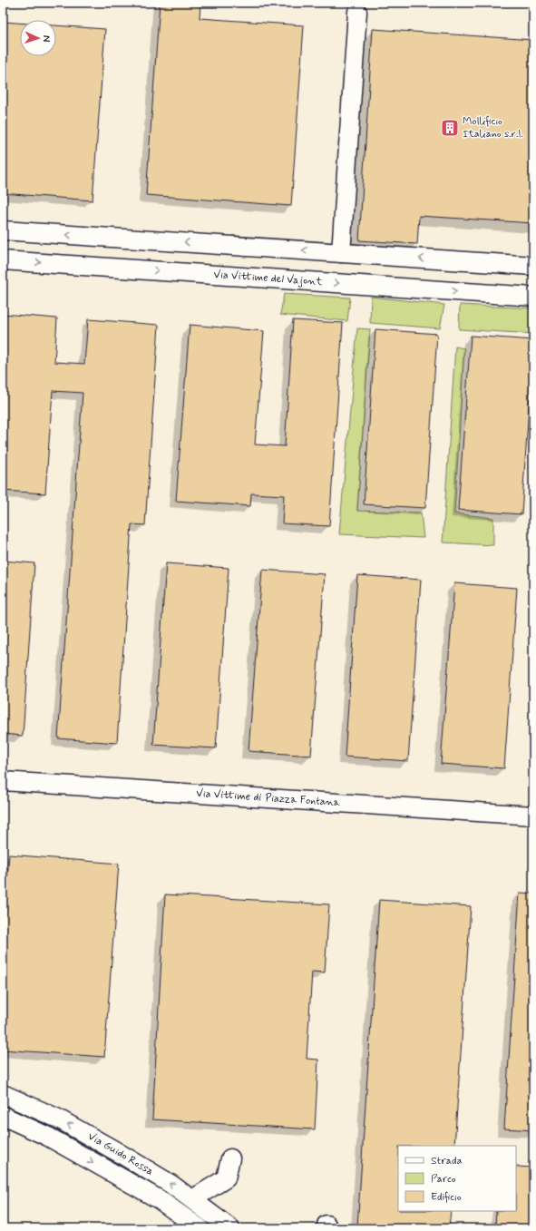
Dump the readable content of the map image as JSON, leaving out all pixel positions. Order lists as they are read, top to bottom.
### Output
{
  "streets": {
    "street": ["Via Vittime del Vajont", "Via Vittime di Piazza Fontana", "Via Guido Rossa"]
  },
  "places": {
    "building": ["Mollificio Italiano s.r.l."]
  },
  "legend": ["Strada", "Parco", "Edificio"],
  "north": "right"
}
